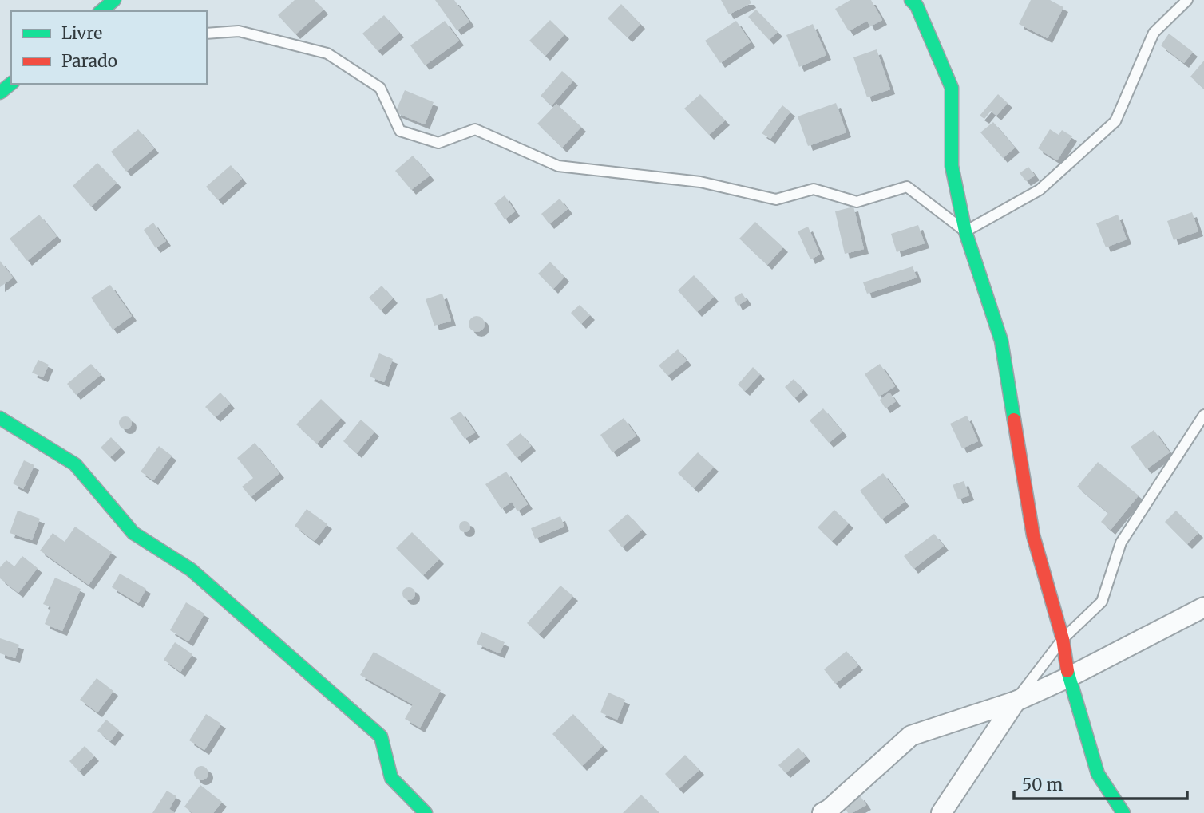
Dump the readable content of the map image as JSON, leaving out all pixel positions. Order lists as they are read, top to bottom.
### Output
{
  "legend": ["Livre", "Parado"],
  "scale_bar": "50 m"
}
